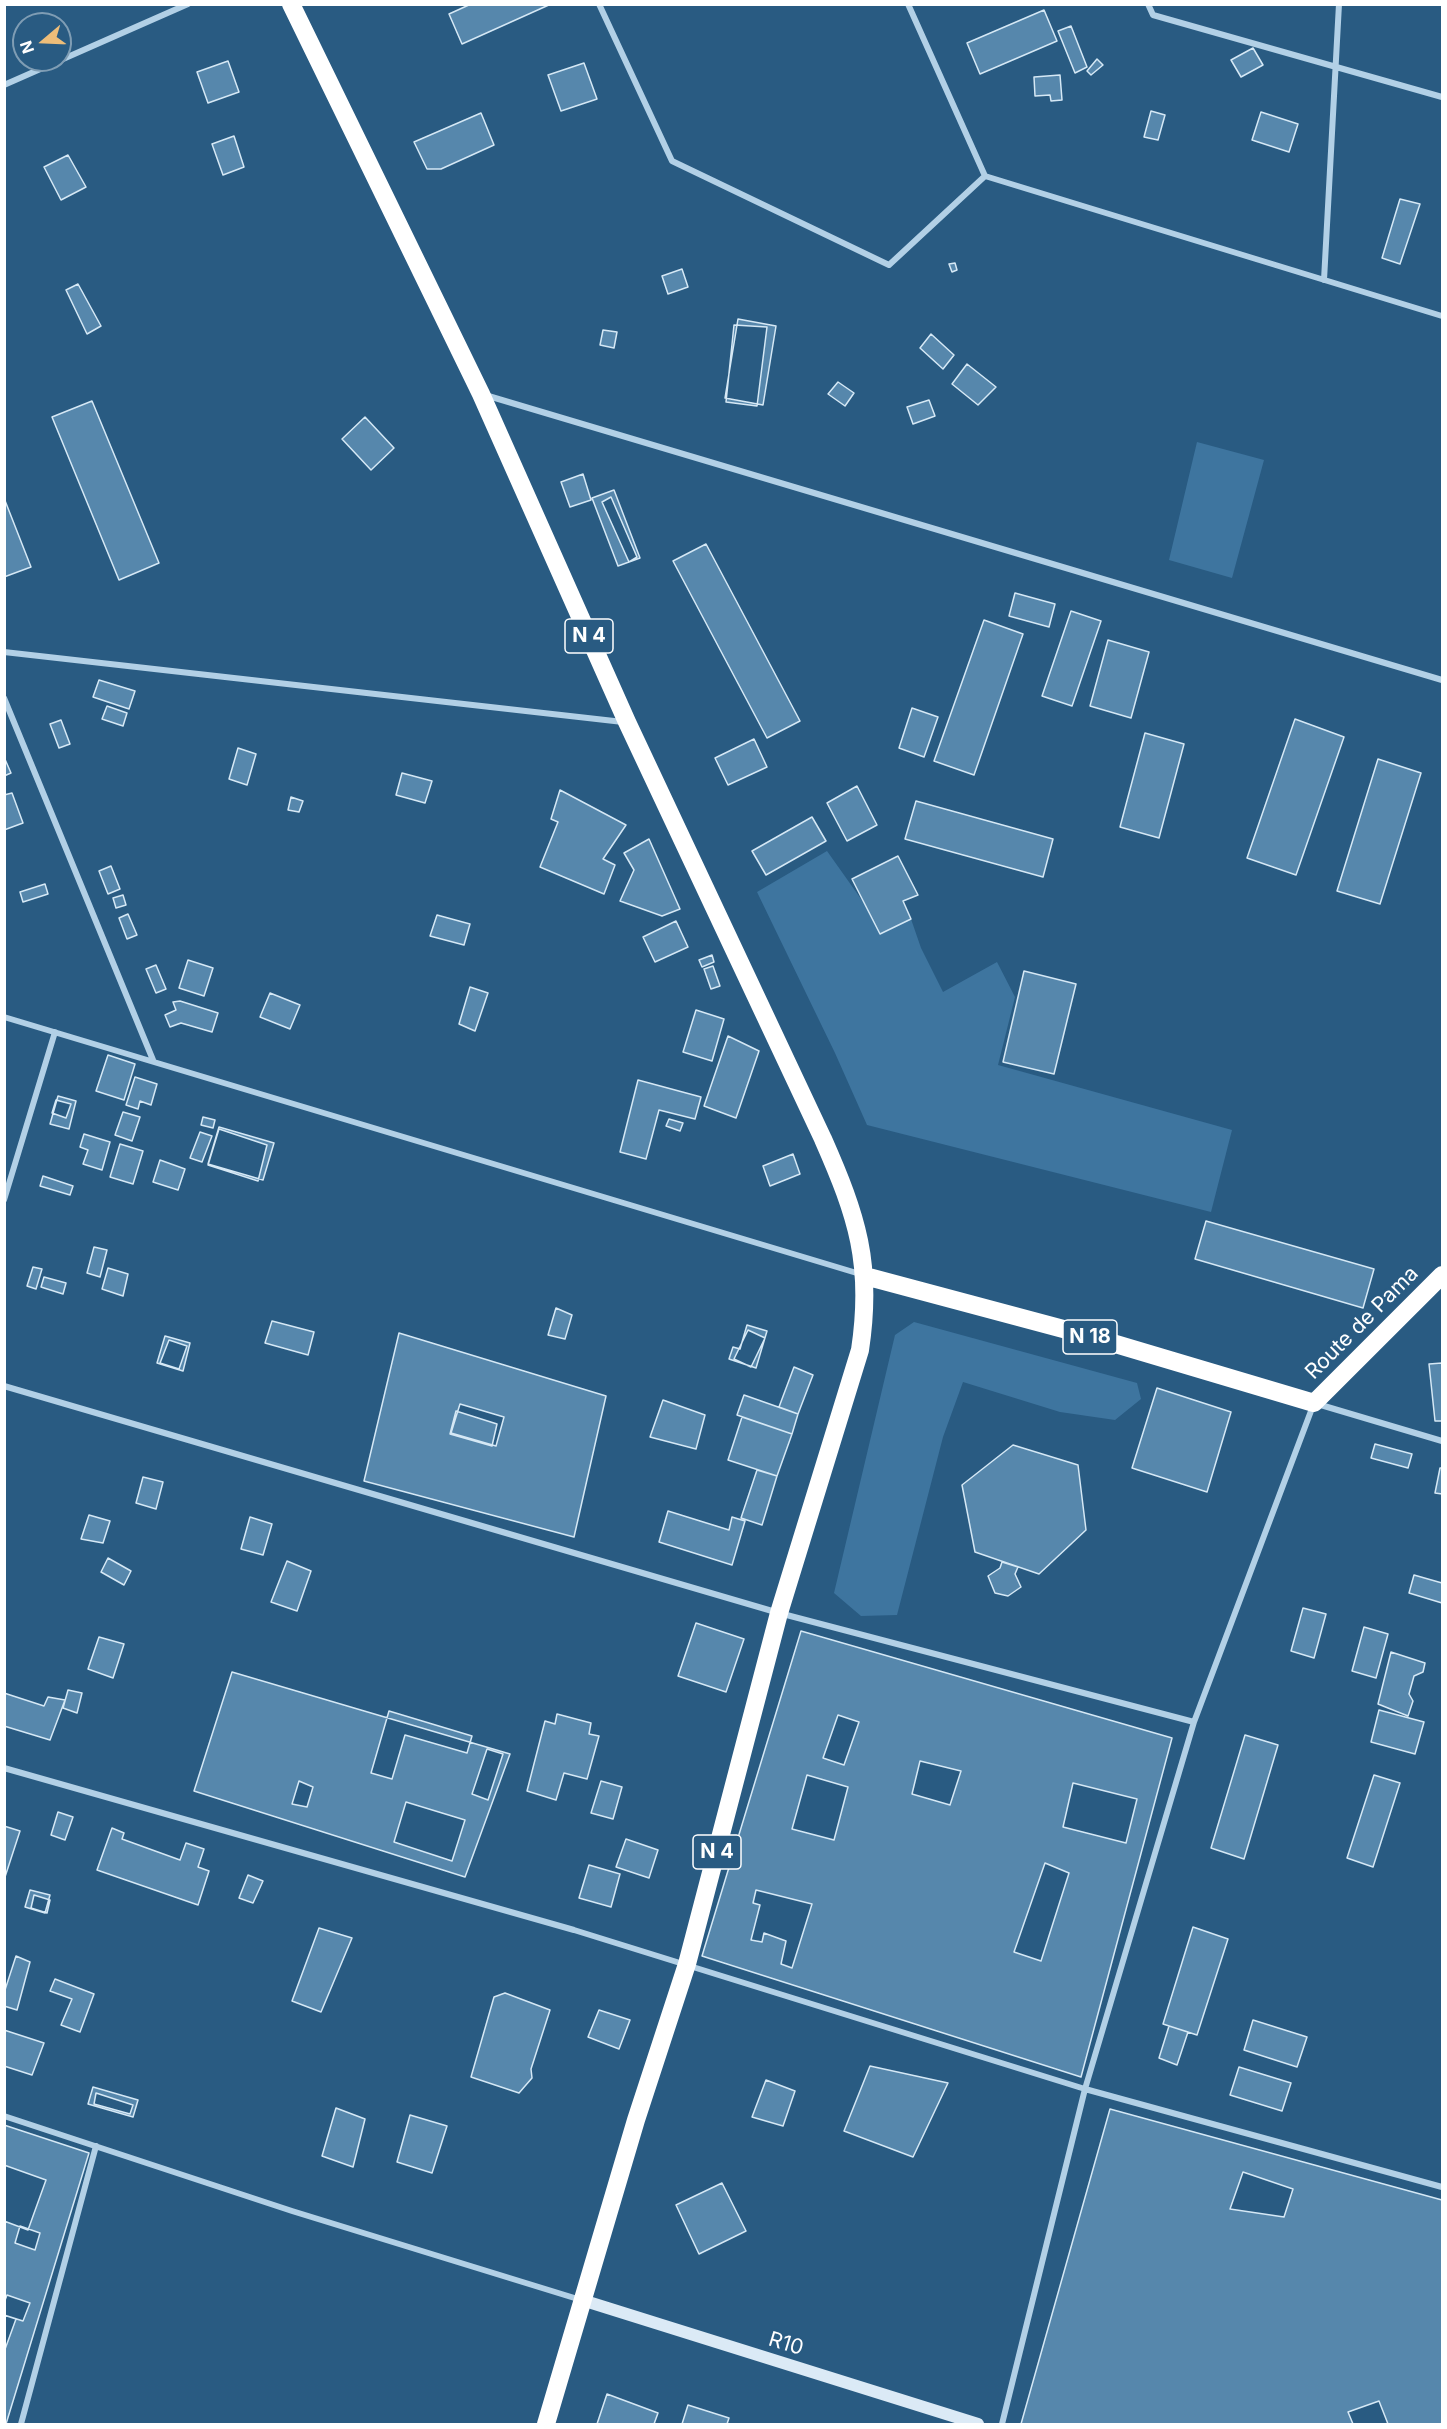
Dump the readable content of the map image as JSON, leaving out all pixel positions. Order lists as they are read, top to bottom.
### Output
{
  "streets": {
    "highway": ["N 4", "Route de Pama", "N 18"],
    "main road": ["R10"]
  },
  "crossings": [
    ["N 4", "N 18"],
    ["N 4", "R10"],
    ["Route de Pama", "N 18"]
  ],
  "north": "left"
}
